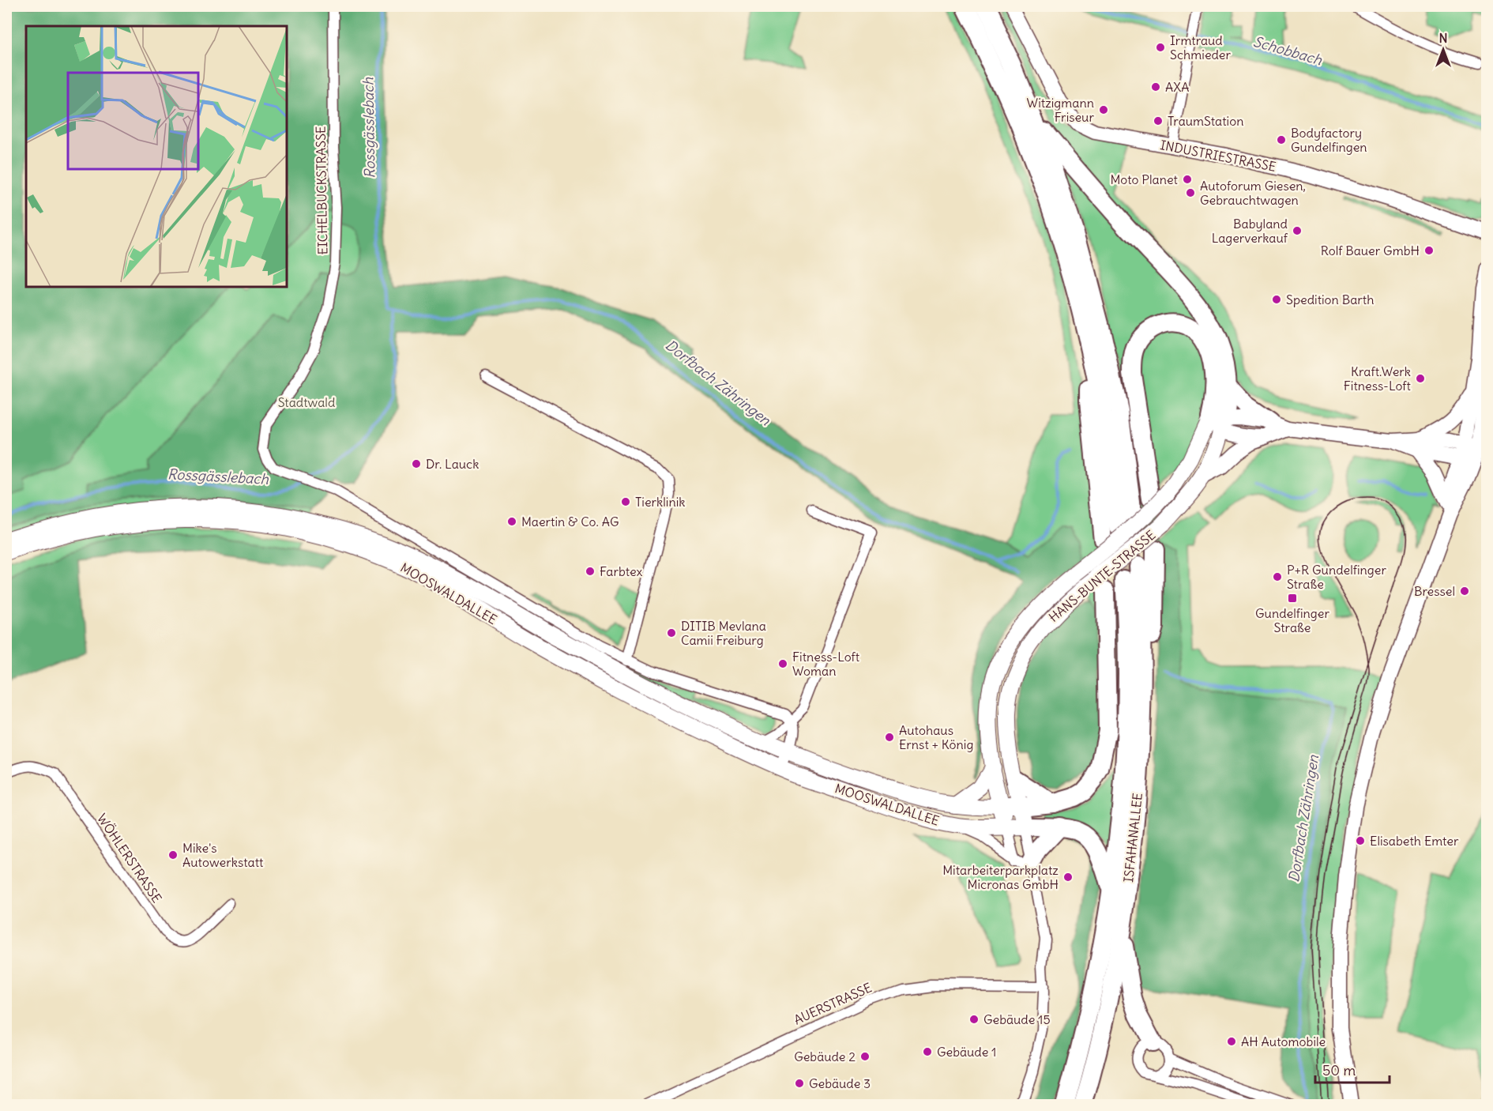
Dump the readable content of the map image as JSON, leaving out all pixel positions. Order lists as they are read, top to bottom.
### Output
{
  "streets": {
    "highway": ["ISFAHANALLEE"],
    "main road": ["HANS-BUNTE-STRASSE", "MOOSWALDALLEE"],
    "street": [
      "INDUSTRIESTRASSE",
      "EICHELBUCKSTRASSE",
      "WÖHLERSTRASSE",
      "AUERSTRASSE"
    ]
  },
  "crossings": [
    ["HANS-BUNTE-STRASSE", "MOOSWALDALLEE"],
    ["HANS-BUNTE-STRASSE", "AUERSTRASSE"]
  ],
  "water": ["Schobbach", "Rossgässlebach", "Dorfbach Zähringen"],
  "parks": ["Stadtwald"],
  "places": {
    "other": [
      "Irmtraud Schmieder",
      "AXA",
      "Witzigmann Friseur",
      "TraumStation",
      "Bodyfactory Gundelfingen",
      "Moto Planet",
      "Autoforum Giesen, Gebrauchtwagen",
      "Babyland Lagerverkauf",
      "Rolf Bauer GmbH",
      "Spedition Barth",
      "Kraft.Werk Fitness-Loft",
      "Dr. Lauck",
      "Tierklinik",
      "Maertin & Co. AG",
      "Farbtex",
      "P+R Gundelfinger Straße",
      "Bressel",
      "DITIB Mevlana Camii Freiburg",
      "Fitness-Loft Woman",
      "Autohaus Ernst + König",
      "Elisabeth Emter",
      "Mike's Autowerkstatt",
      "Mitarbeiterparkplatz Micronas GmbH",
      "Gebäude 15",
      "AH Automobile",
      "Gebäude 1",
      "Gebäude 2",
      "Gebäude 3"
    ],
    "transit": ["Gundelfinger Straße"]
  },
  "scale_bar": "50 m",
  "north": "top"
}
